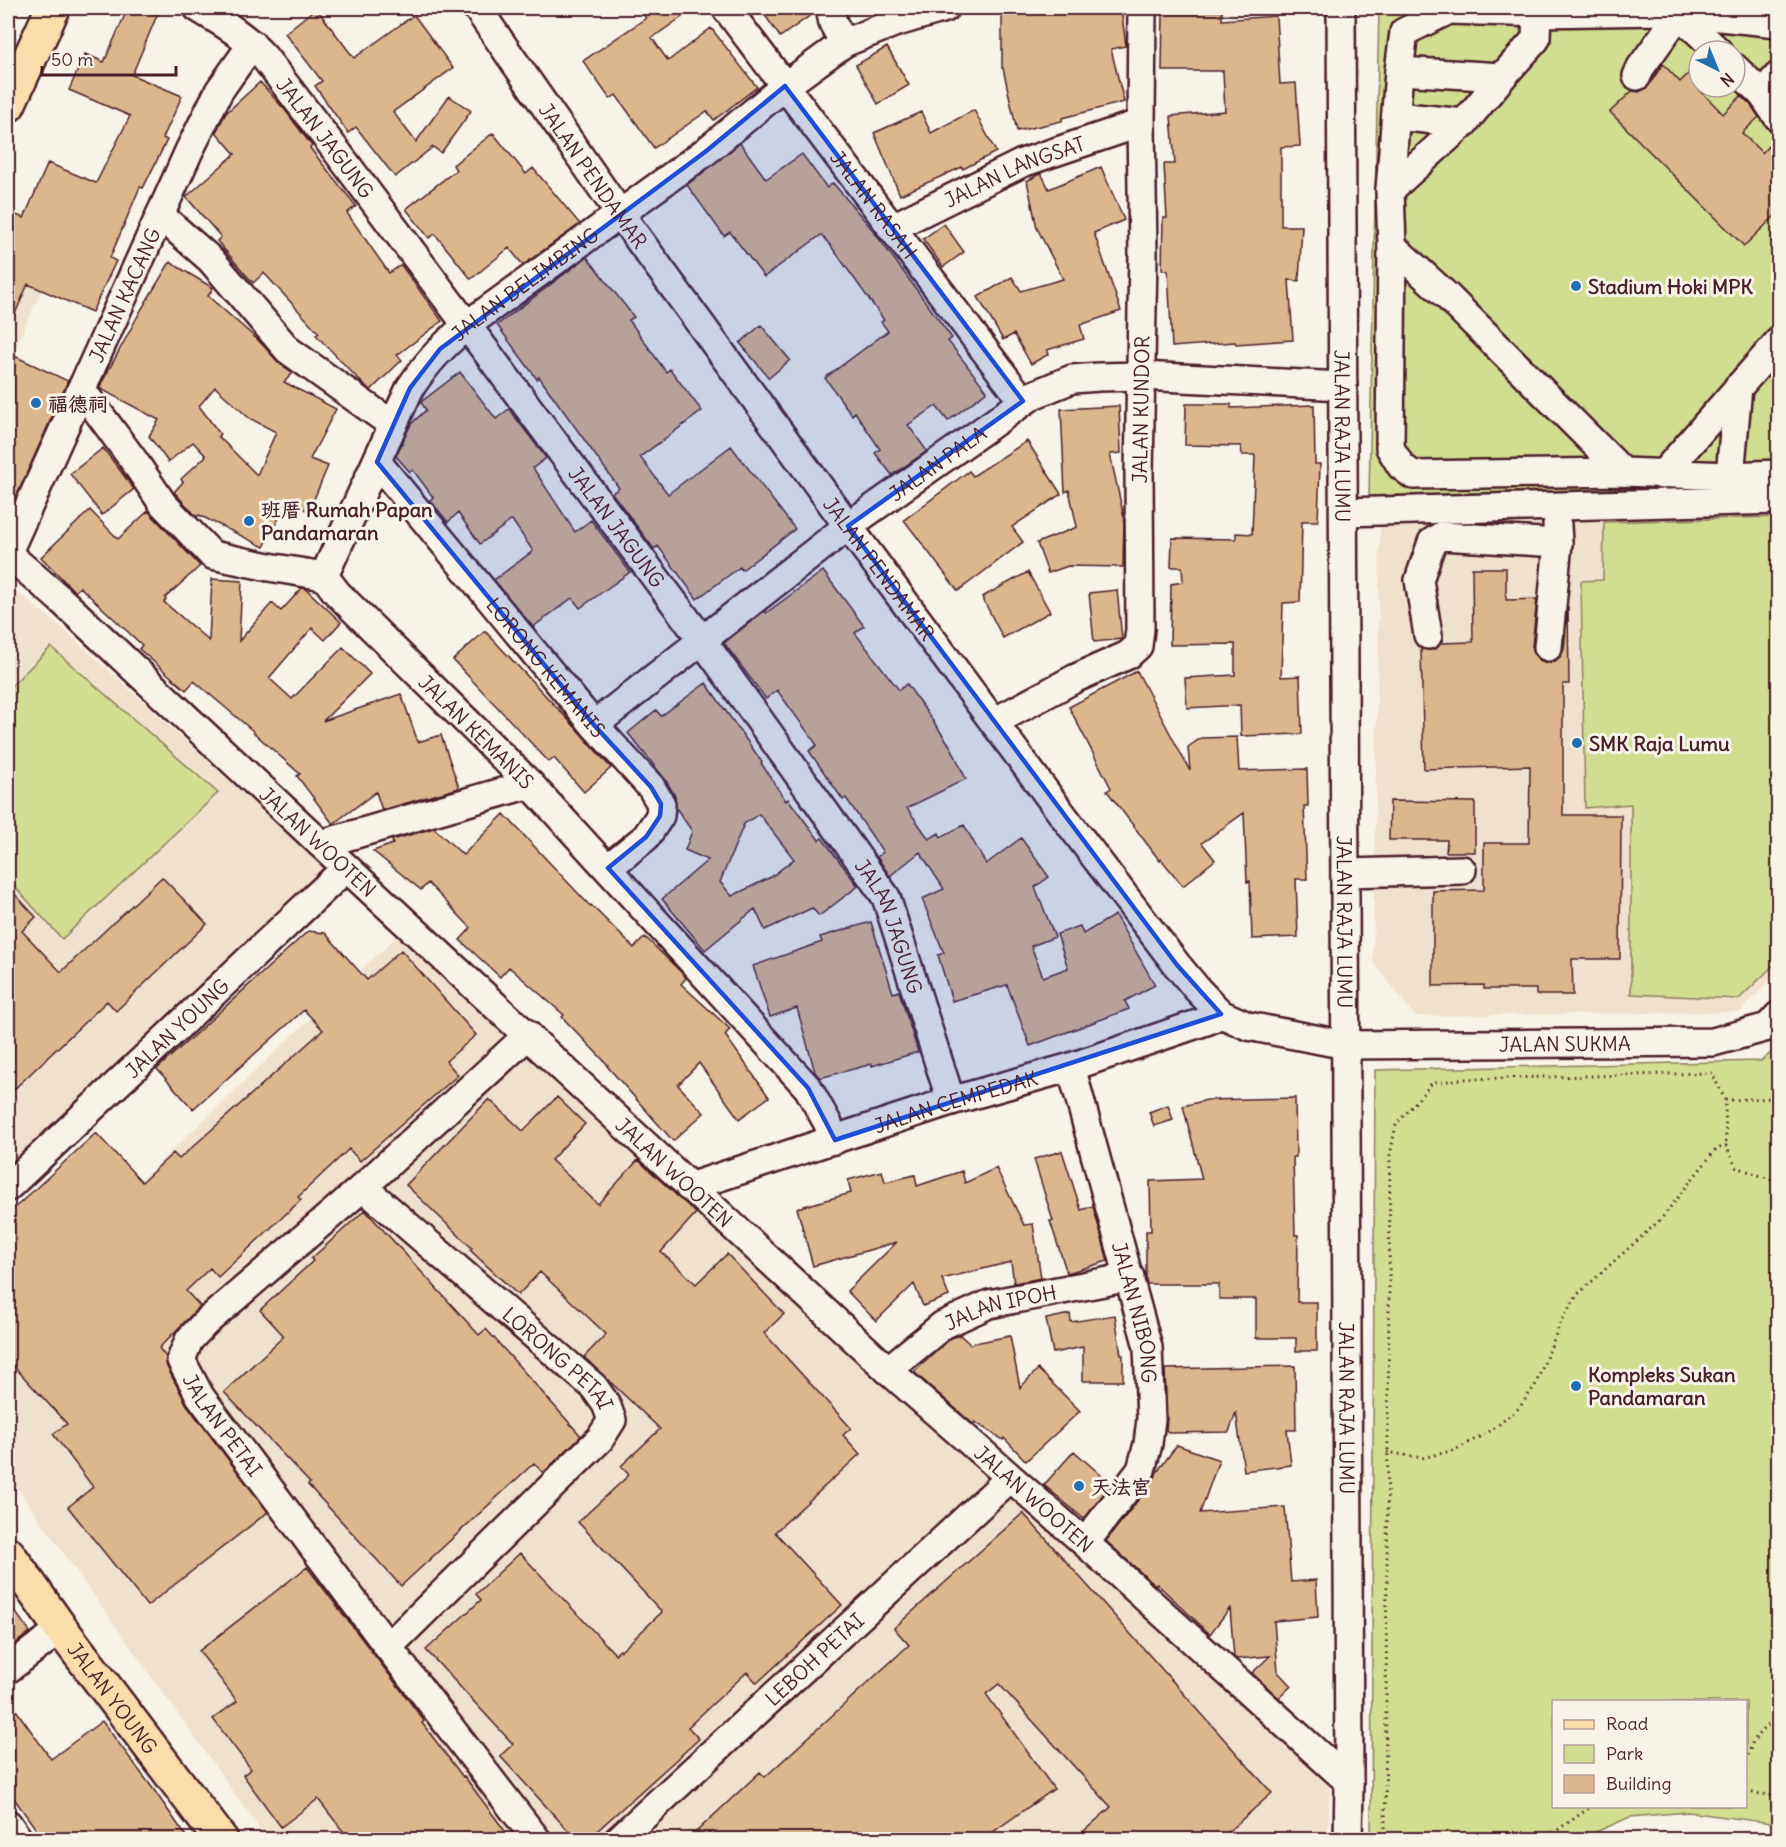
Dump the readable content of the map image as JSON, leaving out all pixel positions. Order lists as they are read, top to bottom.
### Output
{
  "streets": {
    "main road": ["JALAN YOUNG"],
    "street": [
      "JALAN JAGUNG",
      "JALAN LANGSAT",
      "JALAN PENDAMAR",
      "JALAN RASAH",
      "JALAN BELIMBING",
      "JALAN KACANG",
      "JALAN KUNDOR",
      "JALAN RAJA LUMU",
      "JALAN PALA",
      "LORONG KEMANIS",
      "JALAN KEMANIS",
      "JALAN WOOTEN",
      "JALAN SUKMA",
      "JALAN CEMPEDAK",
      "JALAN IPOH",
      "JALAN NIBONG",
      "LORONG PETAI",
      "JALAN PETAI",
      "LEBOH PETAI"
    ]
  },
  "crossings": [
    ["JALAN JAGUNG", "JALAN BELIMBING"],
    ["JALAN JAGUNG", "JALAN KACANG"],
    ["JALAN JAGUNG", "JALAN PALA"],
    ["JALAN JAGUNG", "JALAN CEMPEDAK"],
    ["JALAN LANGSAT", "JALAN RASAH"],
    ["JALAN LANGSAT", "JALAN KUNDOR"],
    ["JALAN PENDAMAR", "JALAN BELIMBING"],
    ["JALAN PENDAMAR", "JALAN KUNDOR"],
    ["JALAN PENDAMAR", "JALAN RAJA LUMU"],
    ["JALAN PENDAMAR", "JALAN PALA"],
    ["JALAN PENDAMAR", "JALAN SUKMA"],
    ["JALAN PENDAMAR", "JALAN CEMPEDAK"],
    ["JALAN RASAH", "JALAN BELIMBING"],
    ["JALAN RASAH", "JALAN PALA"],
    ["JALAN BELIMBING", "LORONG KEMANIS"],
    ["JALAN BELIMBING", "JALAN KEMANIS"],
    ["JALAN KACANG", "JALAN WOOTEN"],
    ["JALAN KUNDOR", "JALAN PALA"],
    ["JALAN RAJA LUMU", "JALAN PALA"],
    ["JALAN RAJA LUMU", "JALAN WOOTEN"],
    ["JALAN RAJA LUMU", "JALAN SUKMA"],
    ["JALAN PALA", "LORONG KEMANIS"],
    ["LORONG KEMANIS", "JALAN KEMANIS"],
    ["JALAN KEMANIS", "JALAN CEMPEDAK"],
    ["JALAN WOOTEN", "JALAN YOUNG"],
    ["JALAN WOOTEN", "JALAN CEMPEDAK"],
    ["JALAN WOOTEN", "JALAN IPOH"],
    ["JALAN WOOTEN", "JALAN NIBONG"],
    ["JALAN WOOTEN", "JALAN PETAI"],
    ["JALAN WOOTEN", "LEBOH PETAI"],
    ["JALAN CEMPEDAK", "JALAN NIBONG"],
    ["JALAN IPOH", "JALAN NIBONG"],
    ["LORONG PETAI", "JALAN PETAI"]
  ],
  "places": [
    "Stadium Hoki MPK",
    "福德祠",
    "班厝 Rumah Papan Pandamaran",
    "SMK Raja Lumu",
    "Kompleks Sukan Pandamaran",
    "天法宫"
  ],
  "legend": ["Road", "Park", "Building"],
  "scale_bar": "50 m",
  "north": "bottom right"
}
